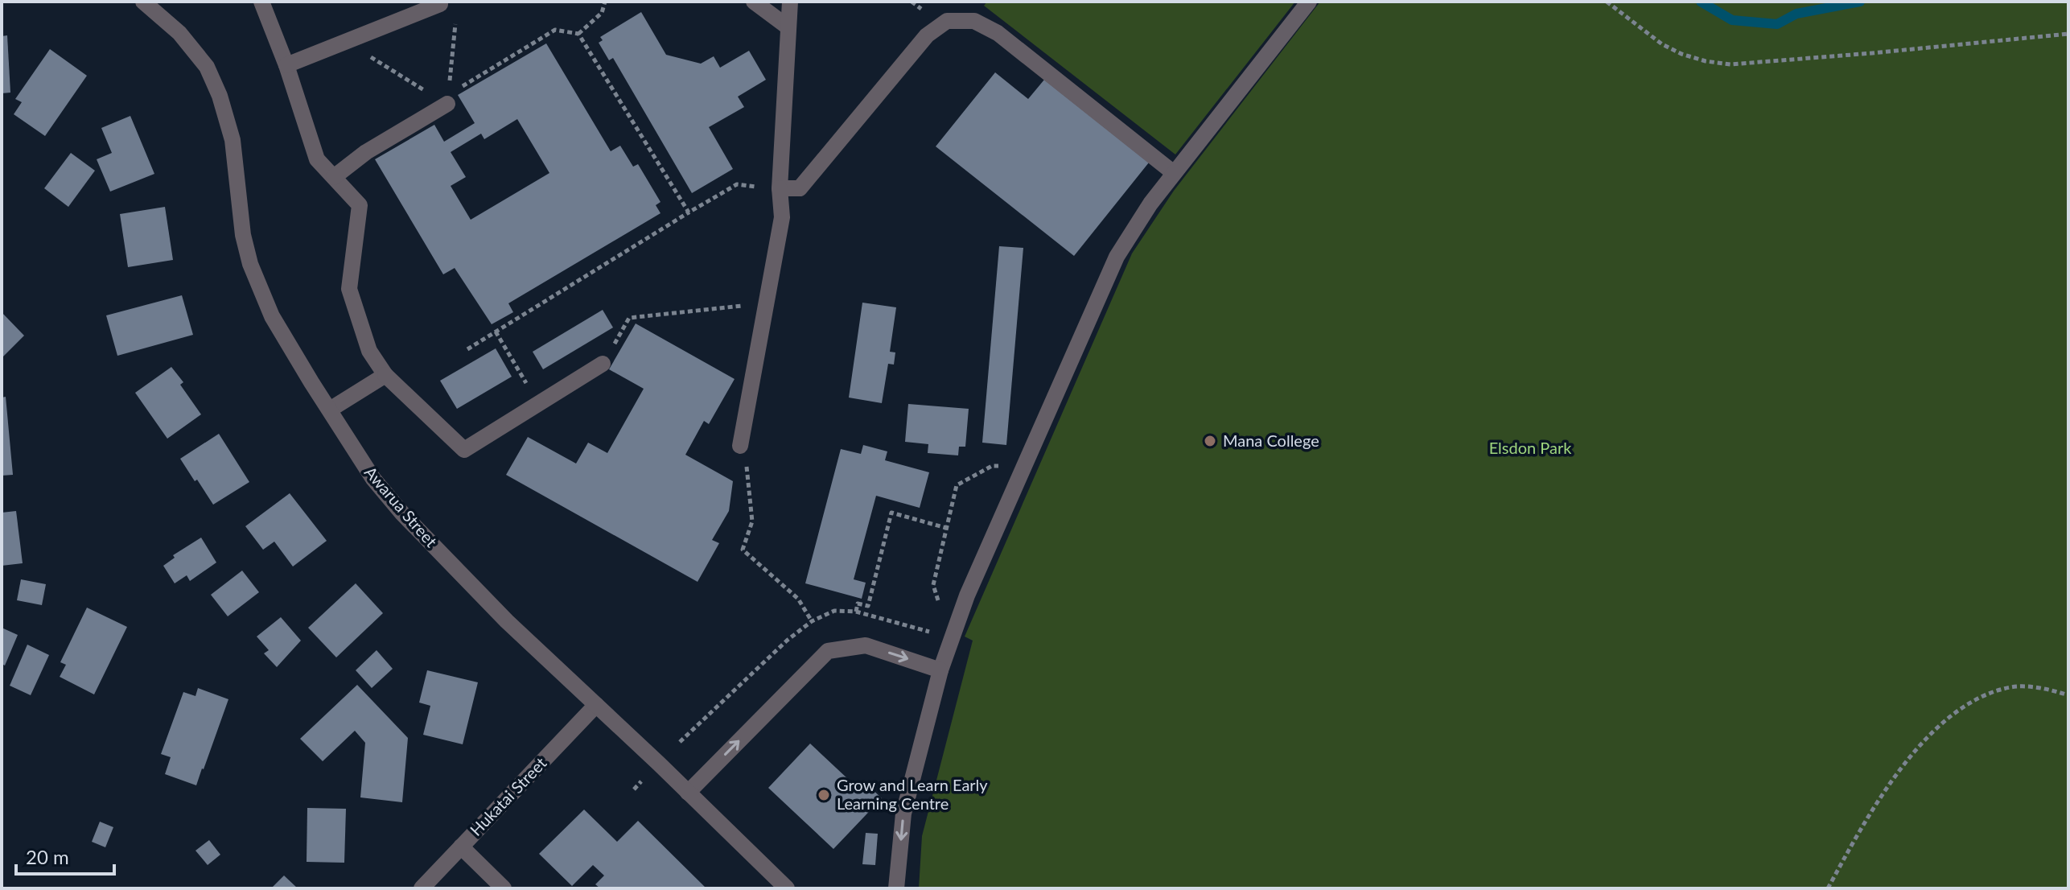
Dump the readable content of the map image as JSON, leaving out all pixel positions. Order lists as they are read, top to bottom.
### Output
{
  "streets": {
    "street": ["Awarua Street", "Hukatai Street"]
  },
  "crossings": [
    ["Awarua Street", "Hukatai Street"]
  ],
  "parks": ["Elsdon Park"],
  "places": ["Mana College", "Grow and Learn Early Learning Centre"],
  "scale_bar": "20 m"
}
